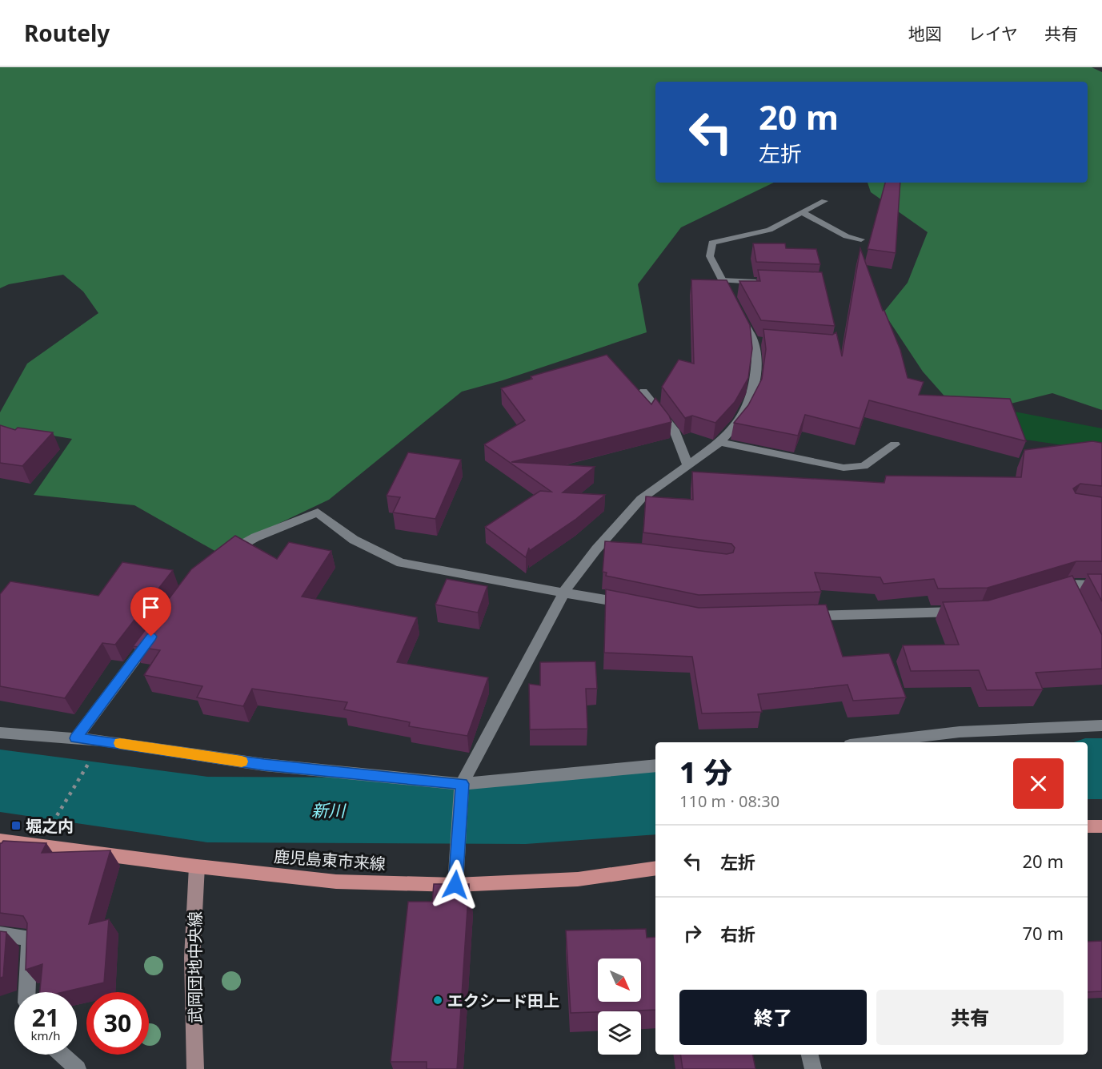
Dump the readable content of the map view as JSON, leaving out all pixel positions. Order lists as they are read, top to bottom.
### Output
{
  "streets": {
    "main road": ["鹿児島東市来線"],
    "street": ["武岡団地中央線"]
  },
  "crossings": [
    ["鹿児島東市来線", "武岡団地中央線"]
  ],
  "water": ["新川"],
  "places": {
    "transit": ["堀之内"],
    "other": ["エクシード田上"]
  },
  "north": "bottom right",
  "page": {
    "header": "Routely",
    "nav": ["地図", "レイヤ", "共有"],
    "turn": ["20 m", "左折"],
    "heading": ["1 分", "110 m · 08:30"],
    "list": [
      {
        "name": "左折",
        "value": "20 m"
      },
      {
        "name": "右折",
        "value": "70 m"
      }
    ],
    "buttons": ["終了", "共有"],
    "speed": "21 km/h",
    "limit": "30"
  }
}
